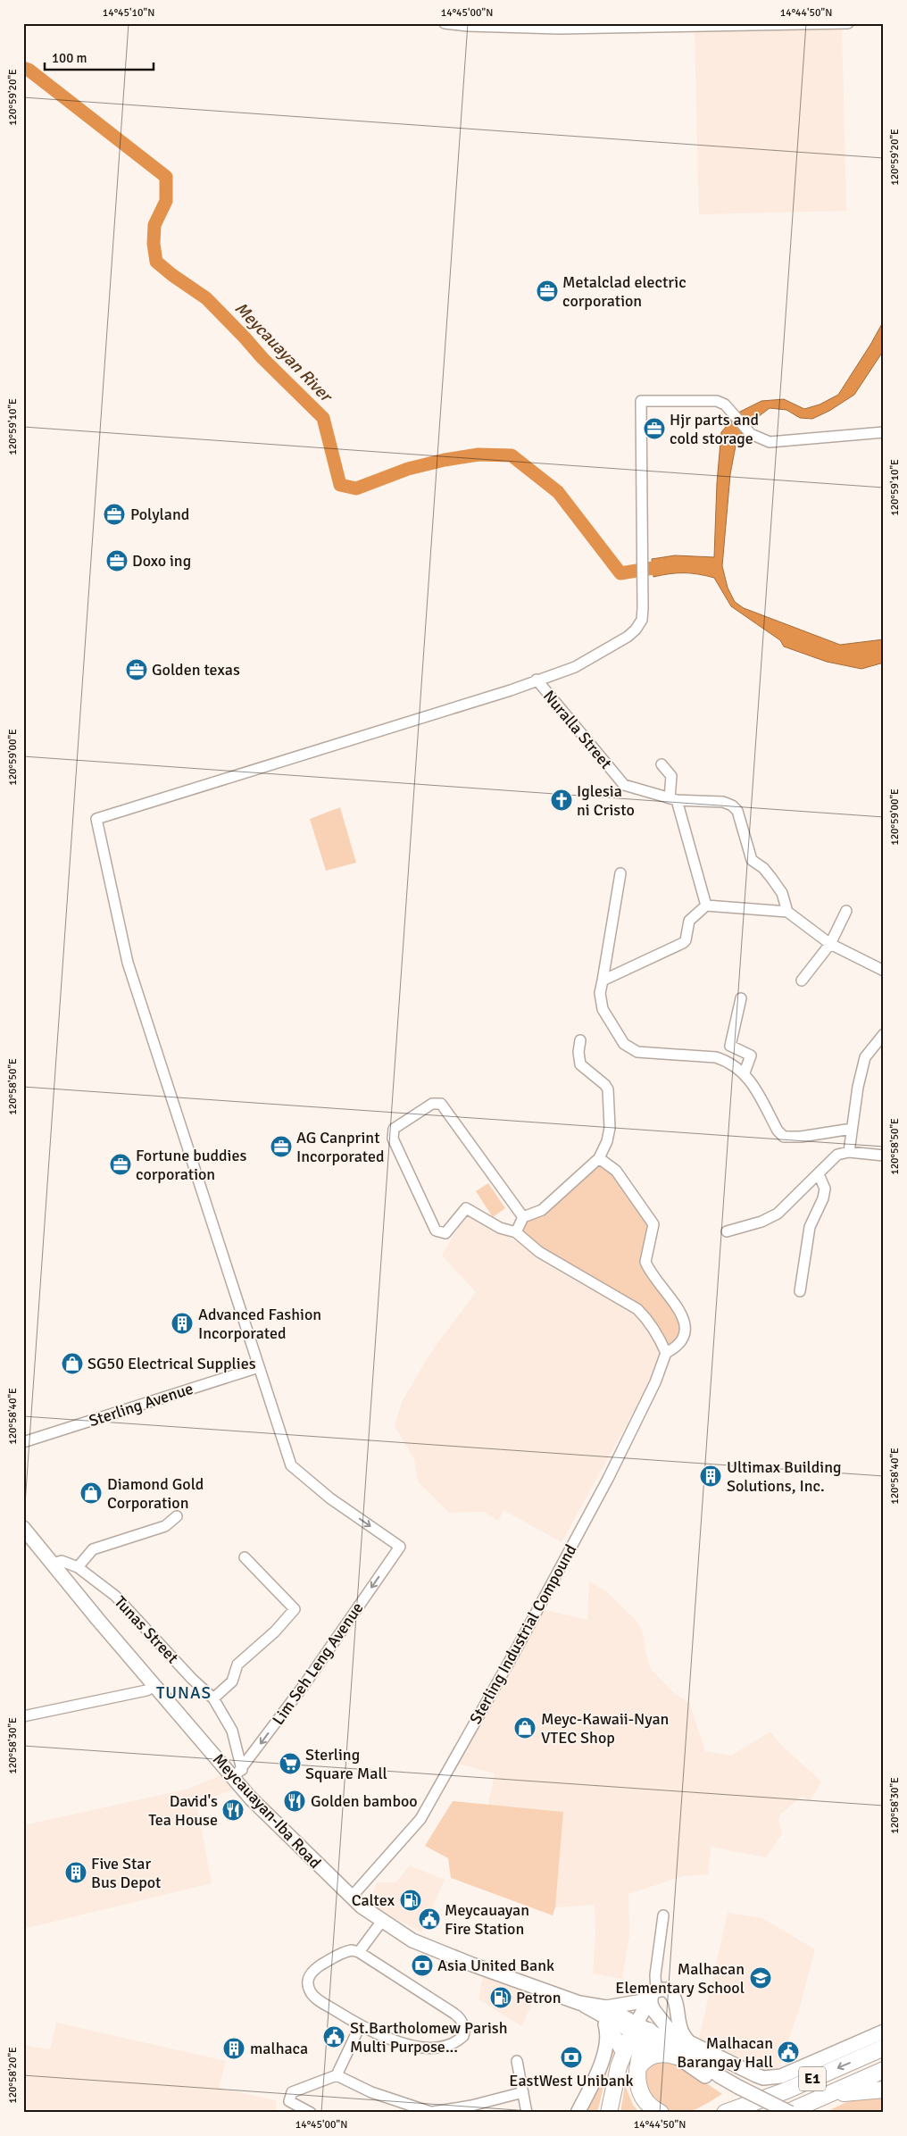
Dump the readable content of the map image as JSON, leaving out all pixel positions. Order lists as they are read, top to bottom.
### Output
{
  "streets": {
    "highway": ["E1"],
    "main road": ["Meycauayan-Iba Road"],
    "street": [
      "Nuralla Street",
      "Sterling Avenue",
      "Tunas Street",
      "Sterling Industrial Compound",
      "Lim Seh Leng Avenue"
    ]
  },
  "crossings": [
    ["Sterling Avenue", "Lim Seh Leng Avenue"],
    ["Tunas Street", "Lim Seh Leng Avenue"],
    ["Tunas Street", "Meycauayan-Iba Road"],
    ["Sterling Industrial Compound", "Meycauayan-Iba Road"],
    ["Lim Seh Leng Avenue", "Meycauayan-Iba Road"]
  ],
  "districts": ["TUNAS"],
  "water": ["Meycauayan River"],
  "places": {
    "office": [
      "Metalclad electric corporation",
      "Hjr parts and cold storage",
      "Polyland",
      "Doxo ing",
      "Golden texas",
      "AG Canprint Incorporated",
      "Fortune buddies corporation"
    ],
    "church": ["Iglesia ni Cristo"],
    "building": [
      "Advanced Fashion Incorporated",
      "Ultimax Building Solutions, Inc.",
      "Five Star Bus Depot",
      "malhaca"
    ],
    "shop": ["SG50 Electrical Supplies", "Diamond Gold Corporation", "Meyc-Kawaii-Nyan VTEC Shop"],
    "supermarket": ["Sterling Square Mall"],
    "restaurant": ["Golden bamboo", "David's Tea House"],
    "fuel station": ["Caltex", "Petron"],
    "public building": ["Meycauayan Fire Station", "St.Bartholomew Parish Multi Purpose...", "Malhacan Barangay Hall"],
    "bank": ["Asia United Bank", "EastWest Unibank"],
    "school or university": ["Malhacan Elementary School"]
  },
  "scale_bar": "100 m",
  "coordinates": [
    "14°45'10\"N",
    "14°45'00\"N",
    "14°44'50\"N",
    "120°59'20\"E",
    "120°59'10\"E",
    "120°59'00\"E",
    "120°58'50\"E",
    "120°58'40\"E",
    "120°58'30\"E",
    "120°58'20\"E"
  ]
}
